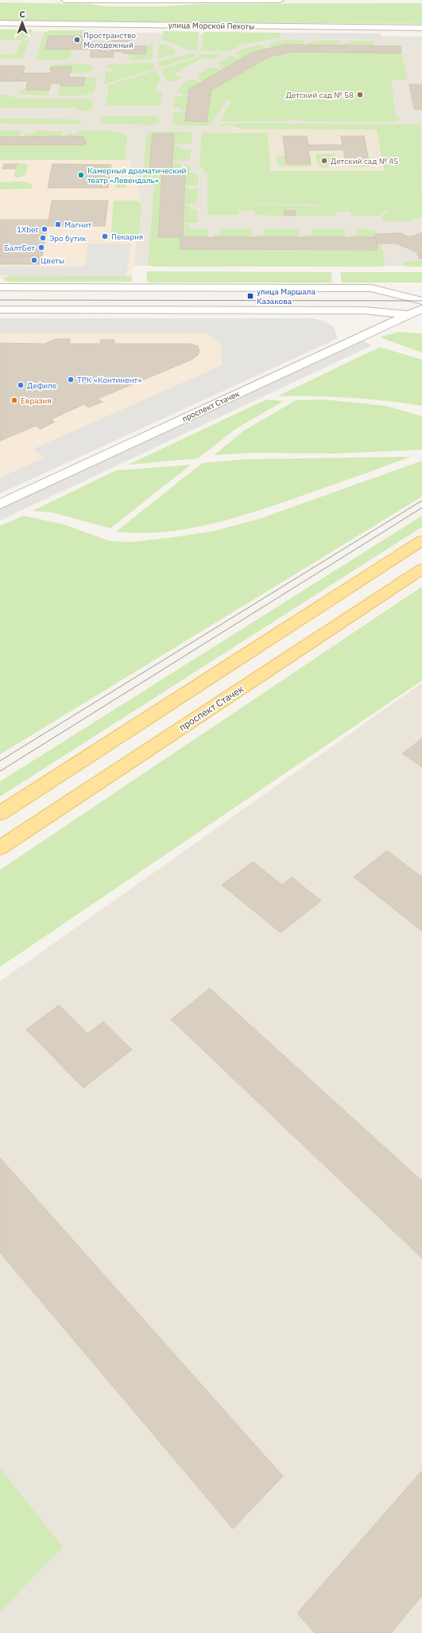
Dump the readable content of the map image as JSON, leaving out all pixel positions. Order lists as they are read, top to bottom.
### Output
{
  "streets": {
    "main road": ["проспект Стачек"],
    "street": ["улица Морской Пехоты"]
  },
  "places": {
    "other": [
      "Пространство Молодежный",
      "Детский сад № 58",
      "Детский сад № 45",
      "Камерный драматический театр «Левендаль»",
      "Магнит",
      "1Хbet",
      "Пекарня",
      "Эро бутик",
      "БалтБет",
      "Цветы",
      "ТРК «Континент»",
      "Дефиле",
      "Евразия"
    ],
    "transit": ["улица Маршала Казакова"]
  },
  "north": "top"
}
